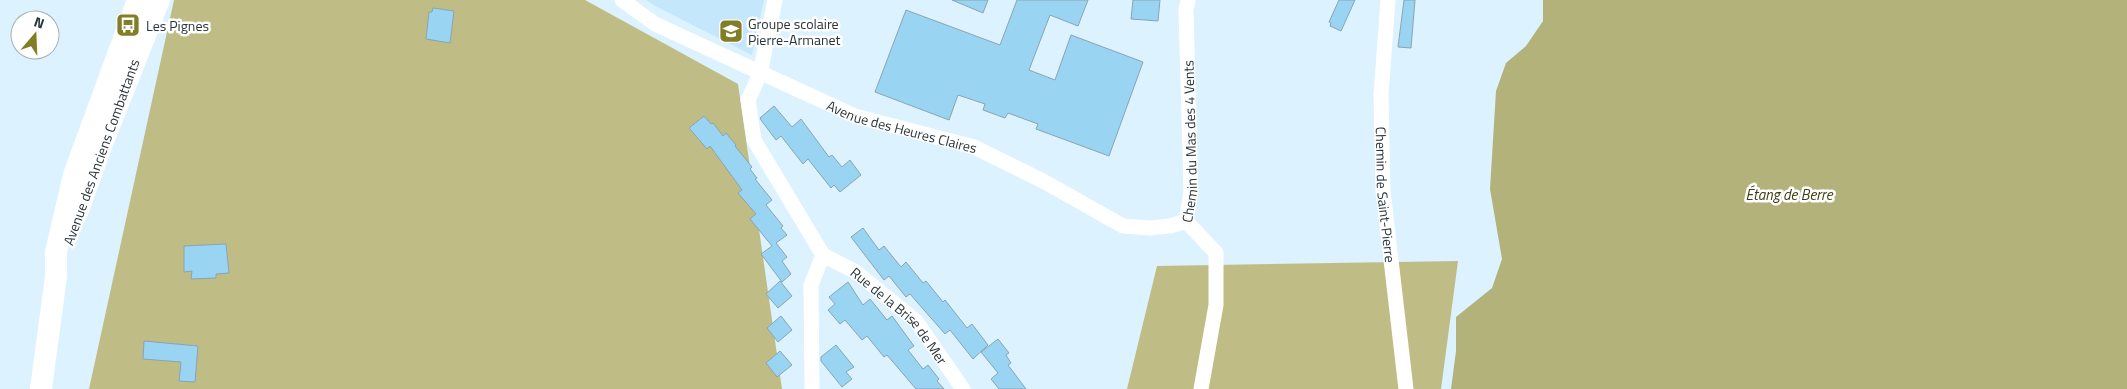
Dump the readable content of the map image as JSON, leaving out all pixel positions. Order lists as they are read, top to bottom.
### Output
{
  "streets": {
    "main road": ["Avenue des Anciens Combattants"],
    "street": [
      "Avenue des Heures Claires",
      "Chemin du Mas des 4 Vents",
      "Chemin de Saint-Pierre",
      "Rue de la Brise de Mer"
    ]
  },
  "crossings": [
    ["Avenue des Heures Claires", "Chemin du Mas des 4 Vents"]
  ],
  "water": ["Étang de Berre"],
  "places": {
    "bus stop": ["Les Pignes"],
    "school or university": ["Groupe scolaire Pierre-Armanet"]
  },
  "north": "top"
}
